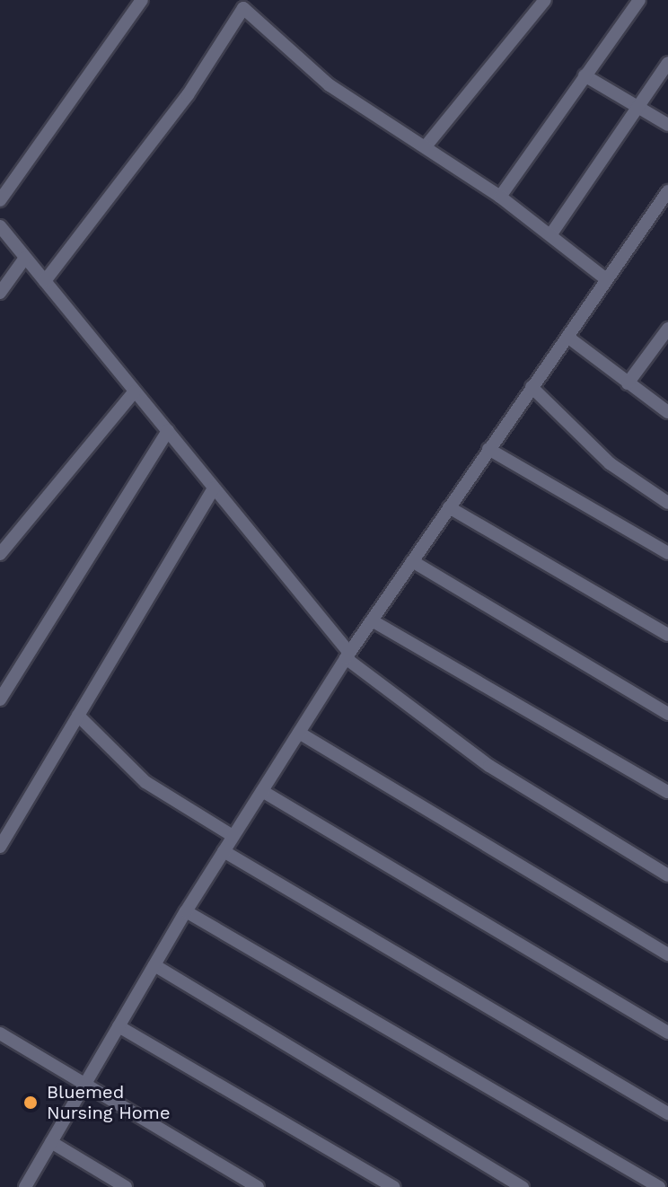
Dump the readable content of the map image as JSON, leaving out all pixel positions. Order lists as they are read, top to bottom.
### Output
{
  "places": ["Bluemed Nursing Home"]
}
